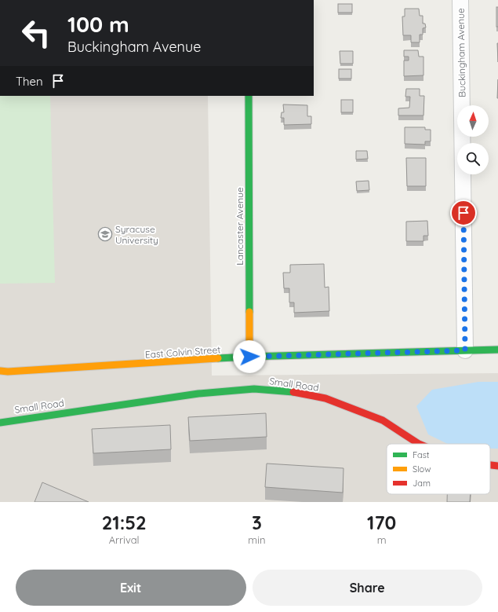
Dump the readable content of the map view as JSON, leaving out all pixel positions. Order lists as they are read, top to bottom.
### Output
{
  "streets": {
    "street": [
      "Buckingham Avenue",
      "Lancaster Avenue",
      "East Colvin Street",
      "Small Road"
    ]
  },
  "crossings": [
    ["Buckingham Avenue", "East Colvin Street"],
    ["Lancaster Avenue", "East Colvin Street"]
  ],
  "places": {
    "school or university": ["Syracuse University"]
  },
  "legend": ["Fast", "Slow", "Jam"],
  "north": "top",
  "page": {
    "turn": ["100 m", "Buckingham Avenue"],
    "then": "Then",
    "eta": [
      "21:52",
      "Arrival",
      "3",
      "min",
      "170",
      "m"
    ],
    "buttons": ["Exit", "Share"]
  }
}
